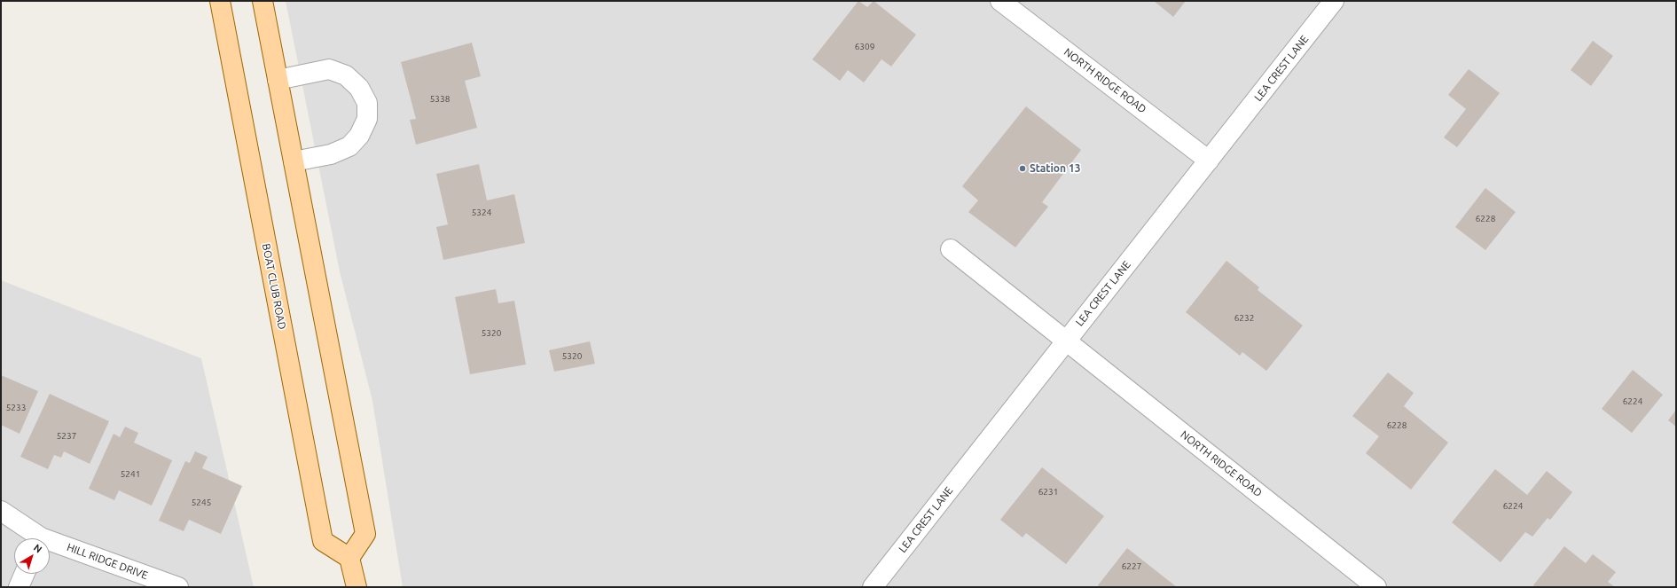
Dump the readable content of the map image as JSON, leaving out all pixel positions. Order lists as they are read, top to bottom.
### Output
{
  "streets": {
    "main road": ["BOAT CLUB ROAD"],
    "street": ["LEA CREST LANE", "NORTH RIDGE ROAD", "HILL RIDGE DRIVE"]
  },
  "crossings": [
    ["LEA CREST LANE", "NORTH RIDGE ROAD"]
  ],
  "places": ["Station 13"],
  "house_numbers": [
    "6309",
    "5338",
    "5324",
    "6228",
    "6232",
    "5320",
    "5320",
    "6224",
    "5233",
    "6228",
    "5237",
    "5241",
    "6231",
    "5245",
    "6224",
    "6227"
  ],
  "north": "top right"
}
